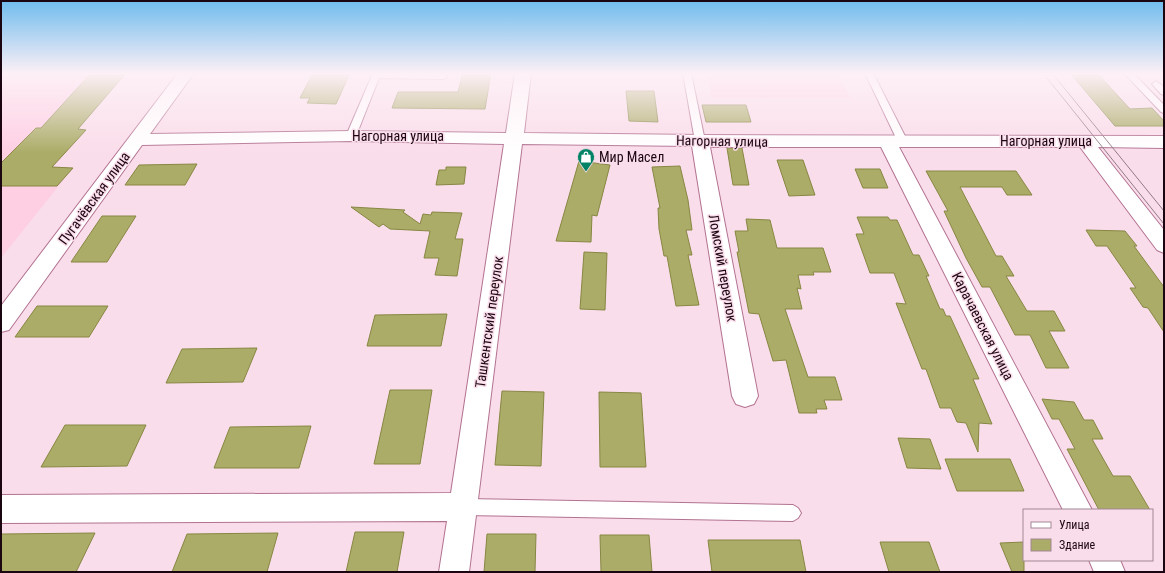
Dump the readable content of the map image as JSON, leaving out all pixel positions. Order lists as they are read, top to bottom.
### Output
{
  "streets": {
    "street": [
      "Нагорная улица",
      "Пугачёвская улица",
      "Ломский переулок",
      "Ташкентский переулок",
      "Карачаевская улица"
    ]
  },
  "crossings": [
    ["Нагорная улица", "Пугачёвская улица"],
    ["Нагорная улица", "Ломский переулок"],
    ["Нагорная улица", "Ташкентский переулок"],
    ["Нагорная улица", "Карачаевская улица"]
  ],
  "places": {
    "shop": ["Мир Масел"]
  },
  "legend": ["Улица", "Здание"]
}
